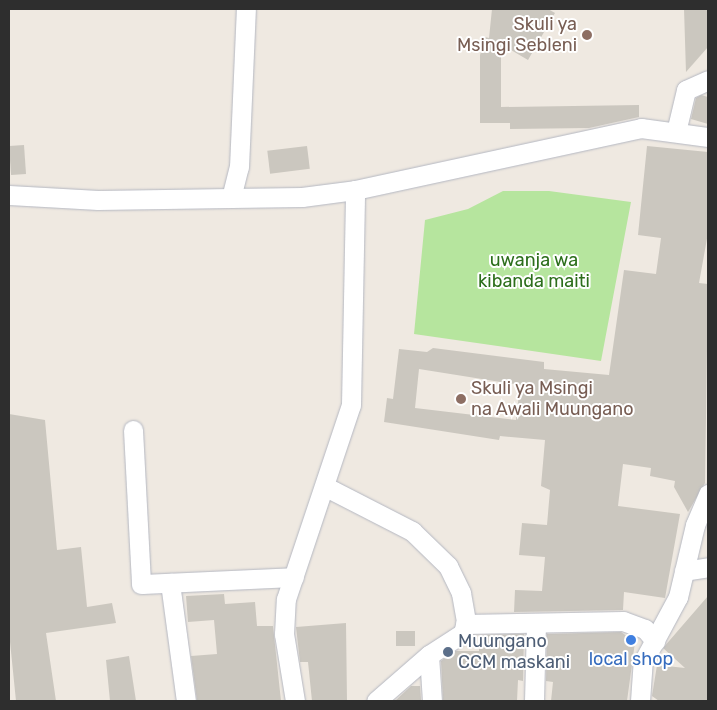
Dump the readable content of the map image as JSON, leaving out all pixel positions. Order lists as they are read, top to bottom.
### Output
{
  "parks": ["uwanja wa kibanda maiti"],
  "places": [
    "Skuli ya Msingi Sebleni",
    "Skuli ya Msingi na Awali Muungano",
    "local shop",
    "Muungano CCM maskani"
  ]
}
